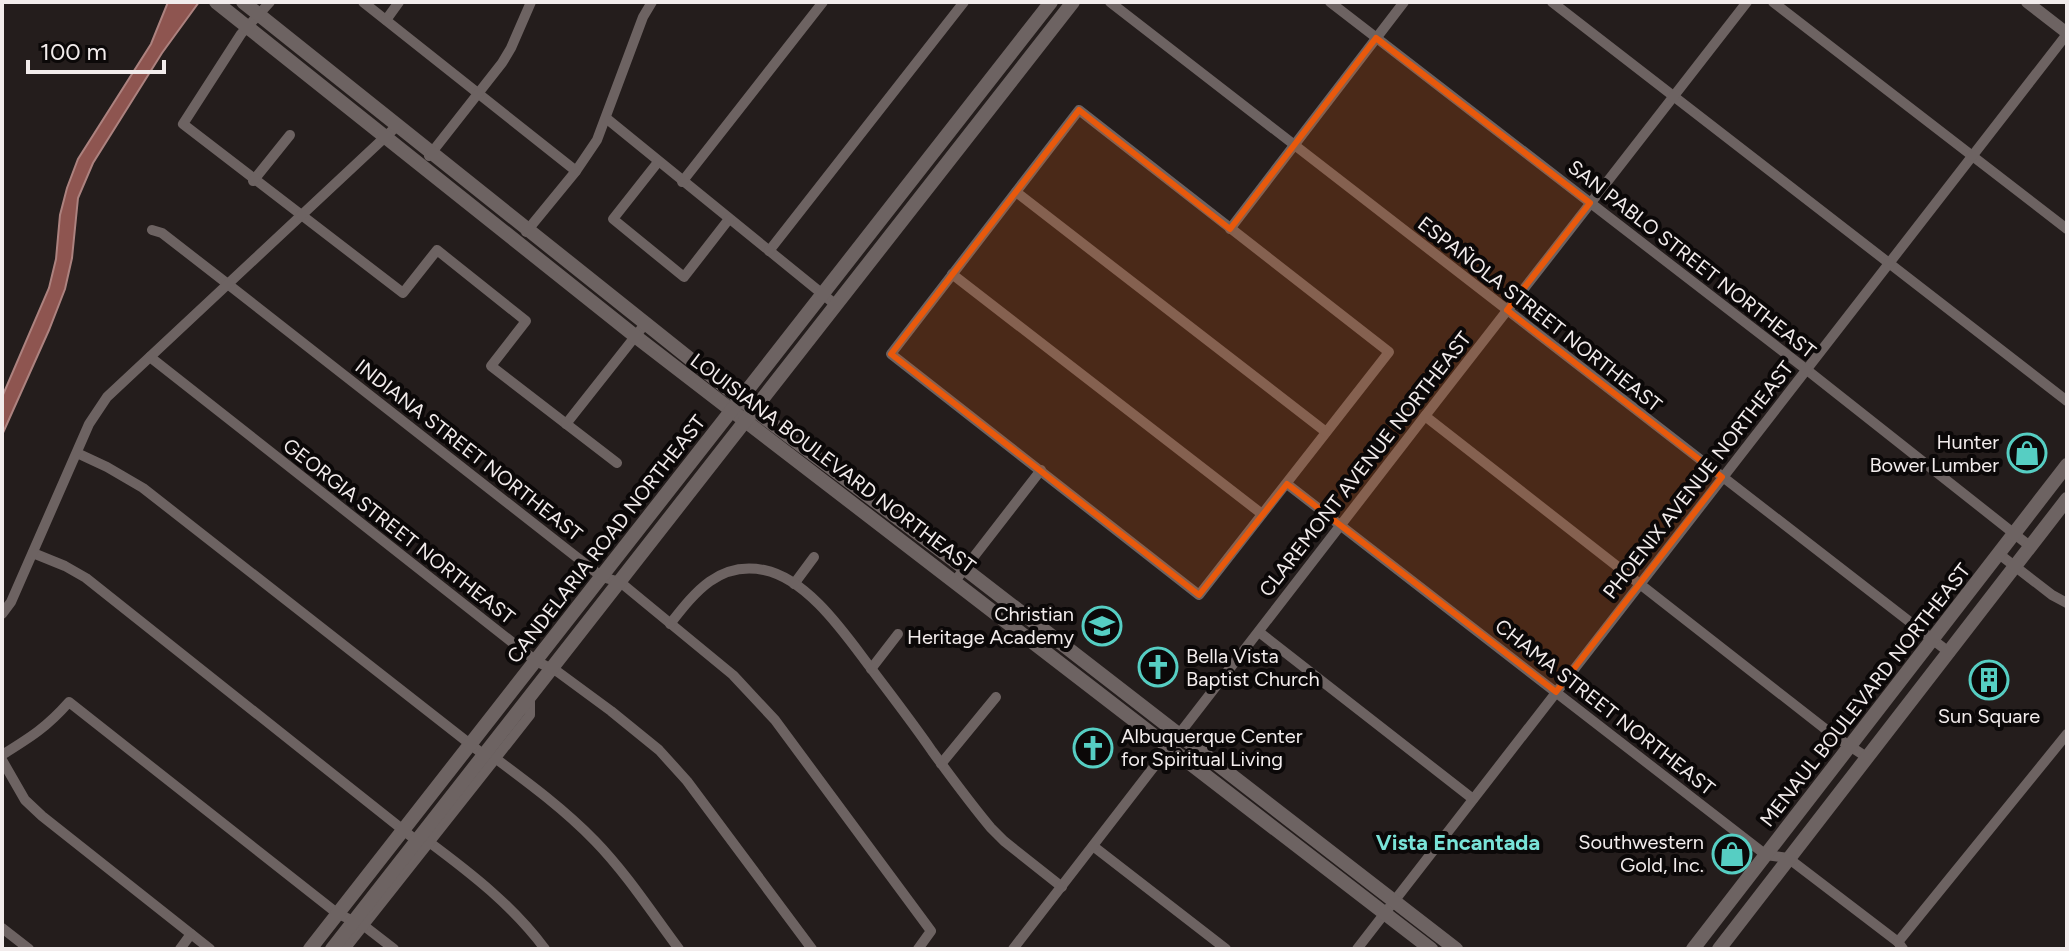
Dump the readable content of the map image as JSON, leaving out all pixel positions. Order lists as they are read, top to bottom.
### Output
{
  "streets": {
    "main road": ["LOUISIANA BOULEVARD NORTHEAST", "CANDELARIA ROAD NORTHEAST", "MENAUL BOULEVARD NORTHEAST"],
    "street": [
      "SAN PABLO STREET NORTHEAST",
      "ESPAÑOLA STREET NORTHEAST",
      "INDIANA STREET NORTHEAST",
      "CLAREMONT AVENUE NORTHEAST",
      "PHOENIX AVENUE NORTHEAST",
      "GEORGIA STREET NORTHEAST",
      "CHAMA STREET NORTHEAST"
    ]
  },
  "crossings": [
    ["SAN PABLO STREET NORTHEAST", "CLAREMONT AVENUE NORTHEAST"],
    ["SAN PABLO STREET NORTHEAST", "PHOENIX AVENUE NORTHEAST"],
    ["SAN PABLO STREET NORTHEAST", "MENAUL BOULEVARD NORTHEAST"],
    ["ESPAÑOLA STREET NORTHEAST", "CLAREMONT AVENUE NORTHEAST"],
    ["ESPAÑOLA STREET NORTHEAST", "PHOENIX AVENUE NORTHEAST"],
    ["ESPAÑOLA STREET NORTHEAST", "MENAUL BOULEVARD NORTHEAST"],
    ["INDIANA STREET NORTHEAST", "CANDELARIA ROAD NORTHEAST"],
    ["LOUISIANA BOULEVARD NORTHEAST", "CLAREMONT AVENUE NORTHEAST"],
    ["LOUISIANA BOULEVARD NORTHEAST", "PHOENIX AVENUE NORTHEAST"],
    ["LOUISIANA BOULEVARD NORTHEAST", "CANDELARIA ROAD NORTHEAST"],
    ["CLAREMONT AVENUE NORTHEAST", "CHAMA STREET NORTHEAST"],
    ["PHOENIX AVENUE NORTHEAST", "CHAMA STREET NORTHEAST"],
    ["GEORGIA STREET NORTHEAST", "CANDELARIA ROAD NORTHEAST"],
    ["MENAUL BOULEVARD NORTHEAST", "CHAMA STREET NORTHEAST"]
  ],
  "districts": ["Vista Encantada"],
  "places": {
    "shop": ["Hunter Bower Lumber", "Southwestern Gold, Inc."],
    "school or university": ["Christian Heritage Academy"],
    "church": ["Bella Vista Baptist Church", "Albuquerque Center for Spiritual Living"],
    "building": ["Sun Square"]
  },
  "scale_bar": "100 m"
}
